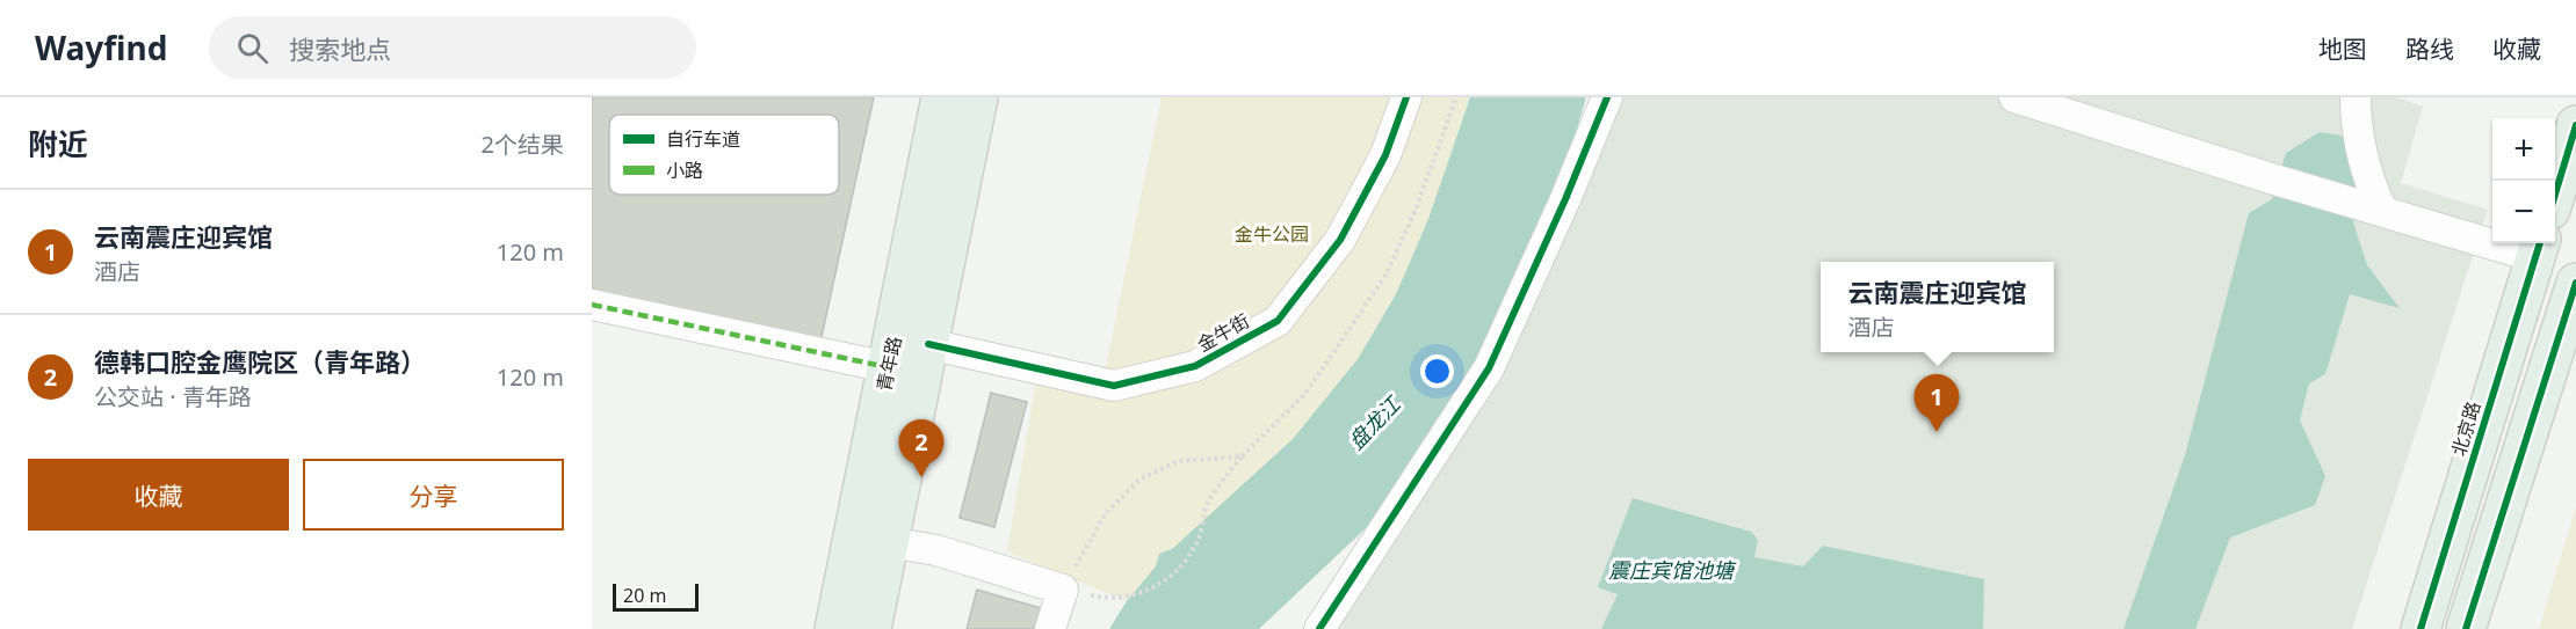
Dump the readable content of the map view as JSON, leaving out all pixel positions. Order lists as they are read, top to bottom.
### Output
{
  "streets": {
    "main road": ["青年路", "北京路"],
    "street": ["金牛街"]
  },
  "crossings": [
    ["金牛街", "青年路"]
  ],
  "water": ["盘龙江", "震庄宾馆池塘"],
  "parks": ["金牛公园"],
  "legend": ["自行车道", "小路"],
  "scale_bar": "20 m",
  "page": {
    "header": "Wayfind",
    "search": "搜索地点",
    "nav": ["地图", "路线", "收藏"],
    "heading": ["附近", "2个结果"],
    "map_buttons": ["+", "−"],
    "list": [
      {
        "mark": "1",
        "name": "云南震庄迎宾馆",
        "note": "酒店",
        "value": "120 m"
      },
      {
        "mark": "2",
        "name": "德韩口腔金鹰院区（青年路）",
        "note": "公交站 · 青年路",
        "value": "120 m"
      }
    ],
    "popup": ["云南震庄迎宾馆", "酒店"],
    "pins": ["1", "2"],
    "buttons": ["收藏", "分享"],
    "scale": "20 m"
  }
}
